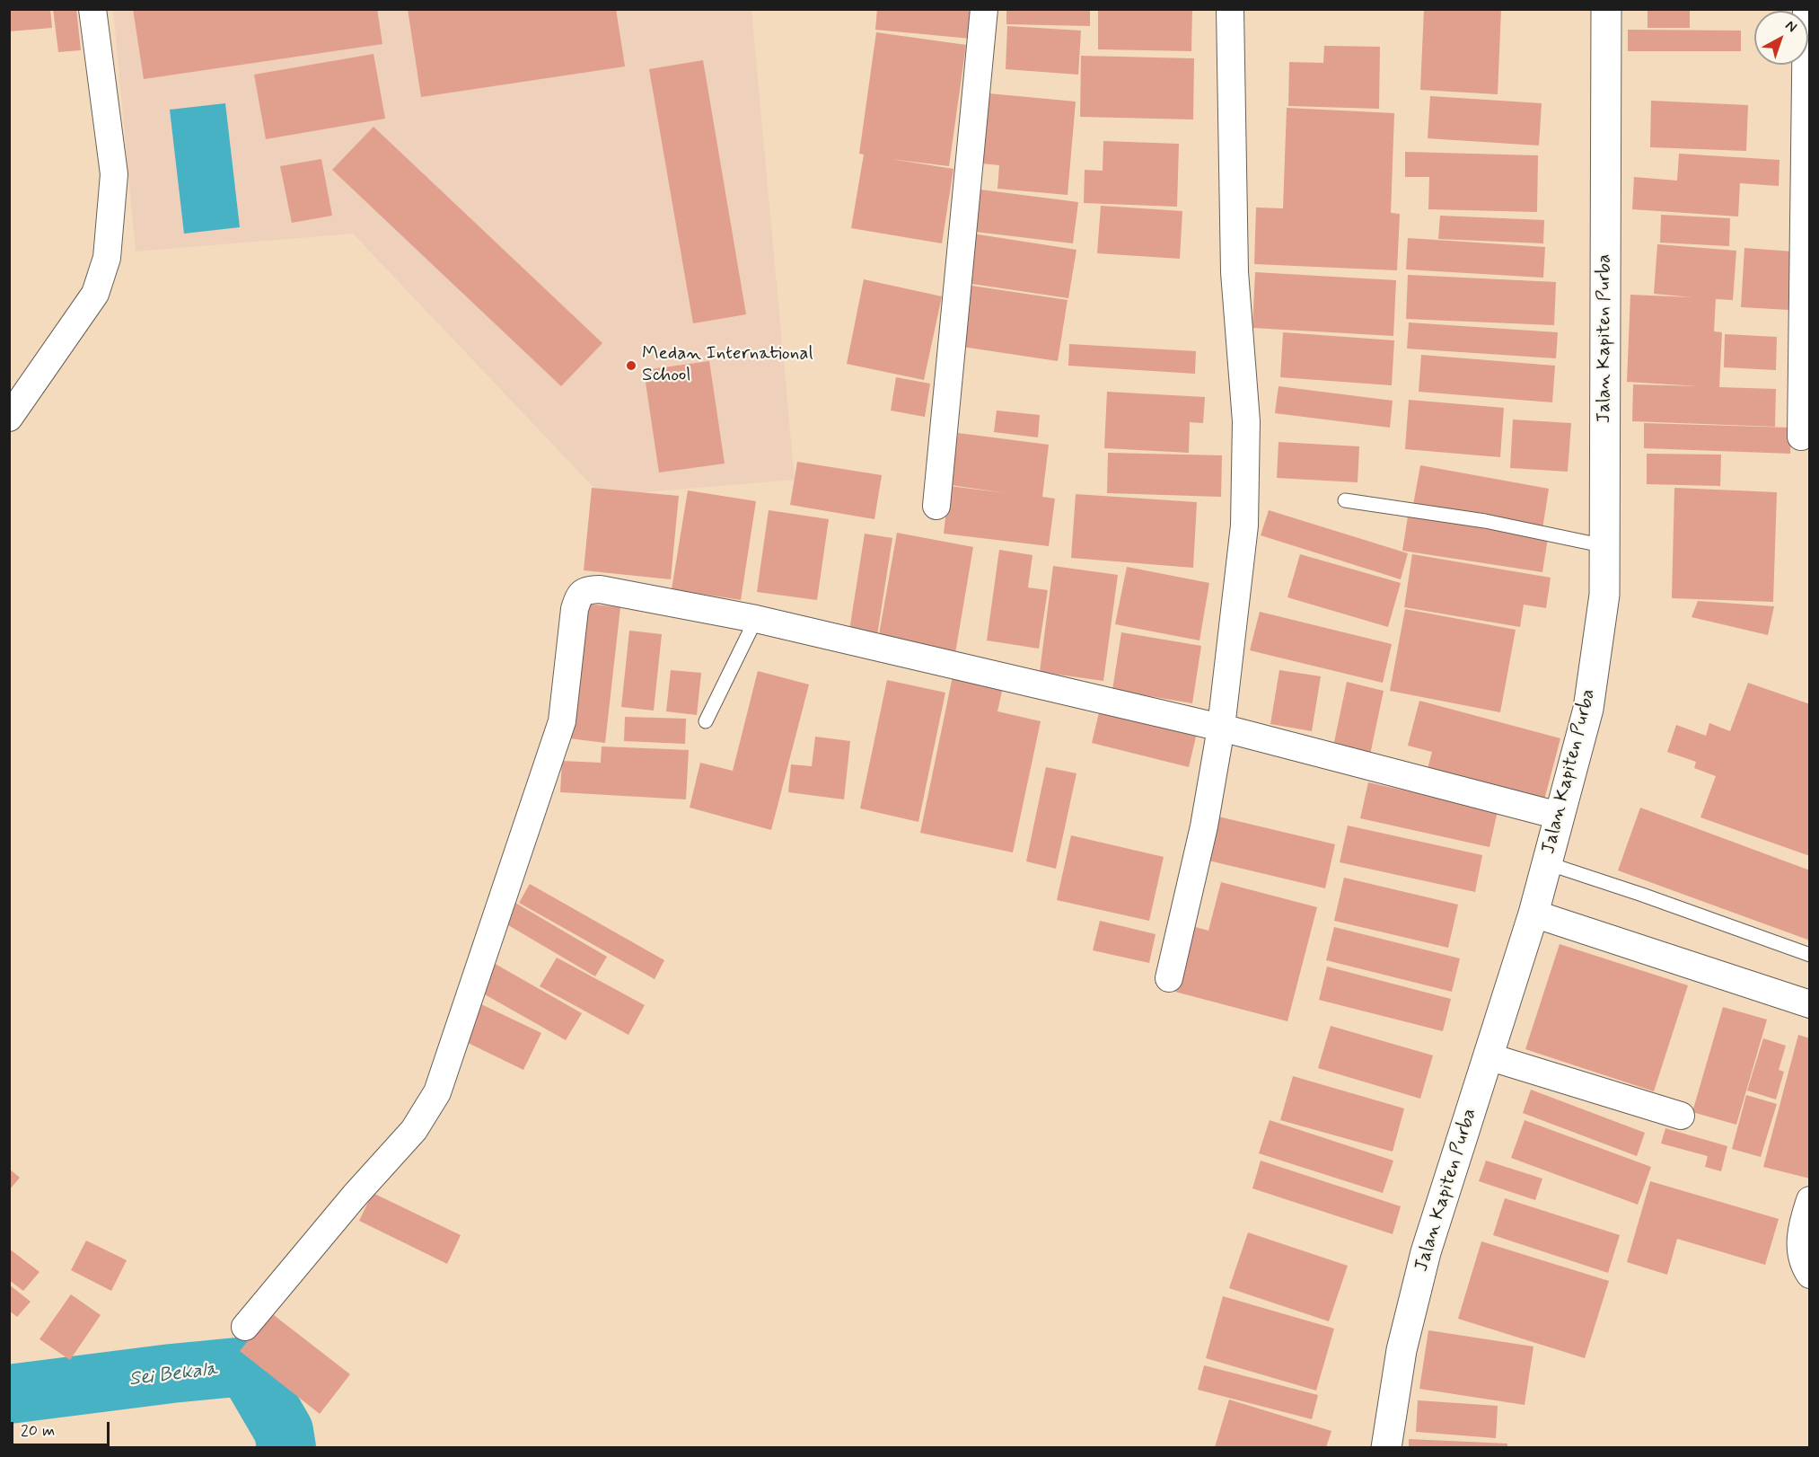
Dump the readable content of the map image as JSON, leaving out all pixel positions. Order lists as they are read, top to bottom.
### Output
{
  "streets": {
    "street": ["Jalan Kapiten Purba"]
  },
  "water": ["Sei Bekala"],
  "places": ["Medan International School"],
  "scale_bar": "20 m",
  "north": "top right"
}
